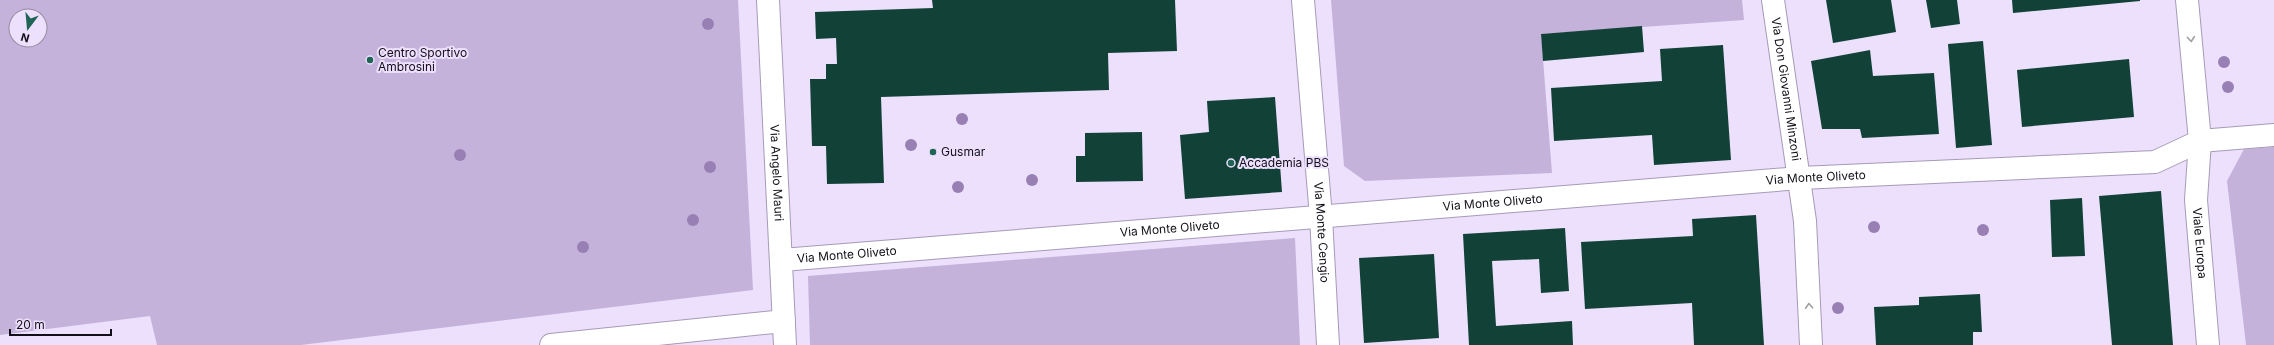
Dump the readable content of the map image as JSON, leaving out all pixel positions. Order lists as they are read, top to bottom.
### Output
{
  "streets": {
    "street": [
      "Via Don Giovanni Minzoni",
      "Via Angelo Mauri",
      "Via Monte Oliveto",
      "Via Monte Cengio",
      "Viale Europa"
    ]
  },
  "crossings": [
    ["Via Don Giovanni Minzoni", "Via Monte Oliveto"],
    ["Via Angelo Mauri", "Via Monte Oliveto"],
    ["Via Monte Oliveto", "Via Monte Cengio"],
    ["Via Monte Oliveto", "Viale Europa"]
  ],
  "one_way": ["Via Don Giovanni Minzoni", "Viale Europa"],
  "places": ["Centro Sportivo Ambrosini", "Gusmar", "Accademia PBS"],
  "scale_bar": "20 m",
  "north": "bottom"
}
